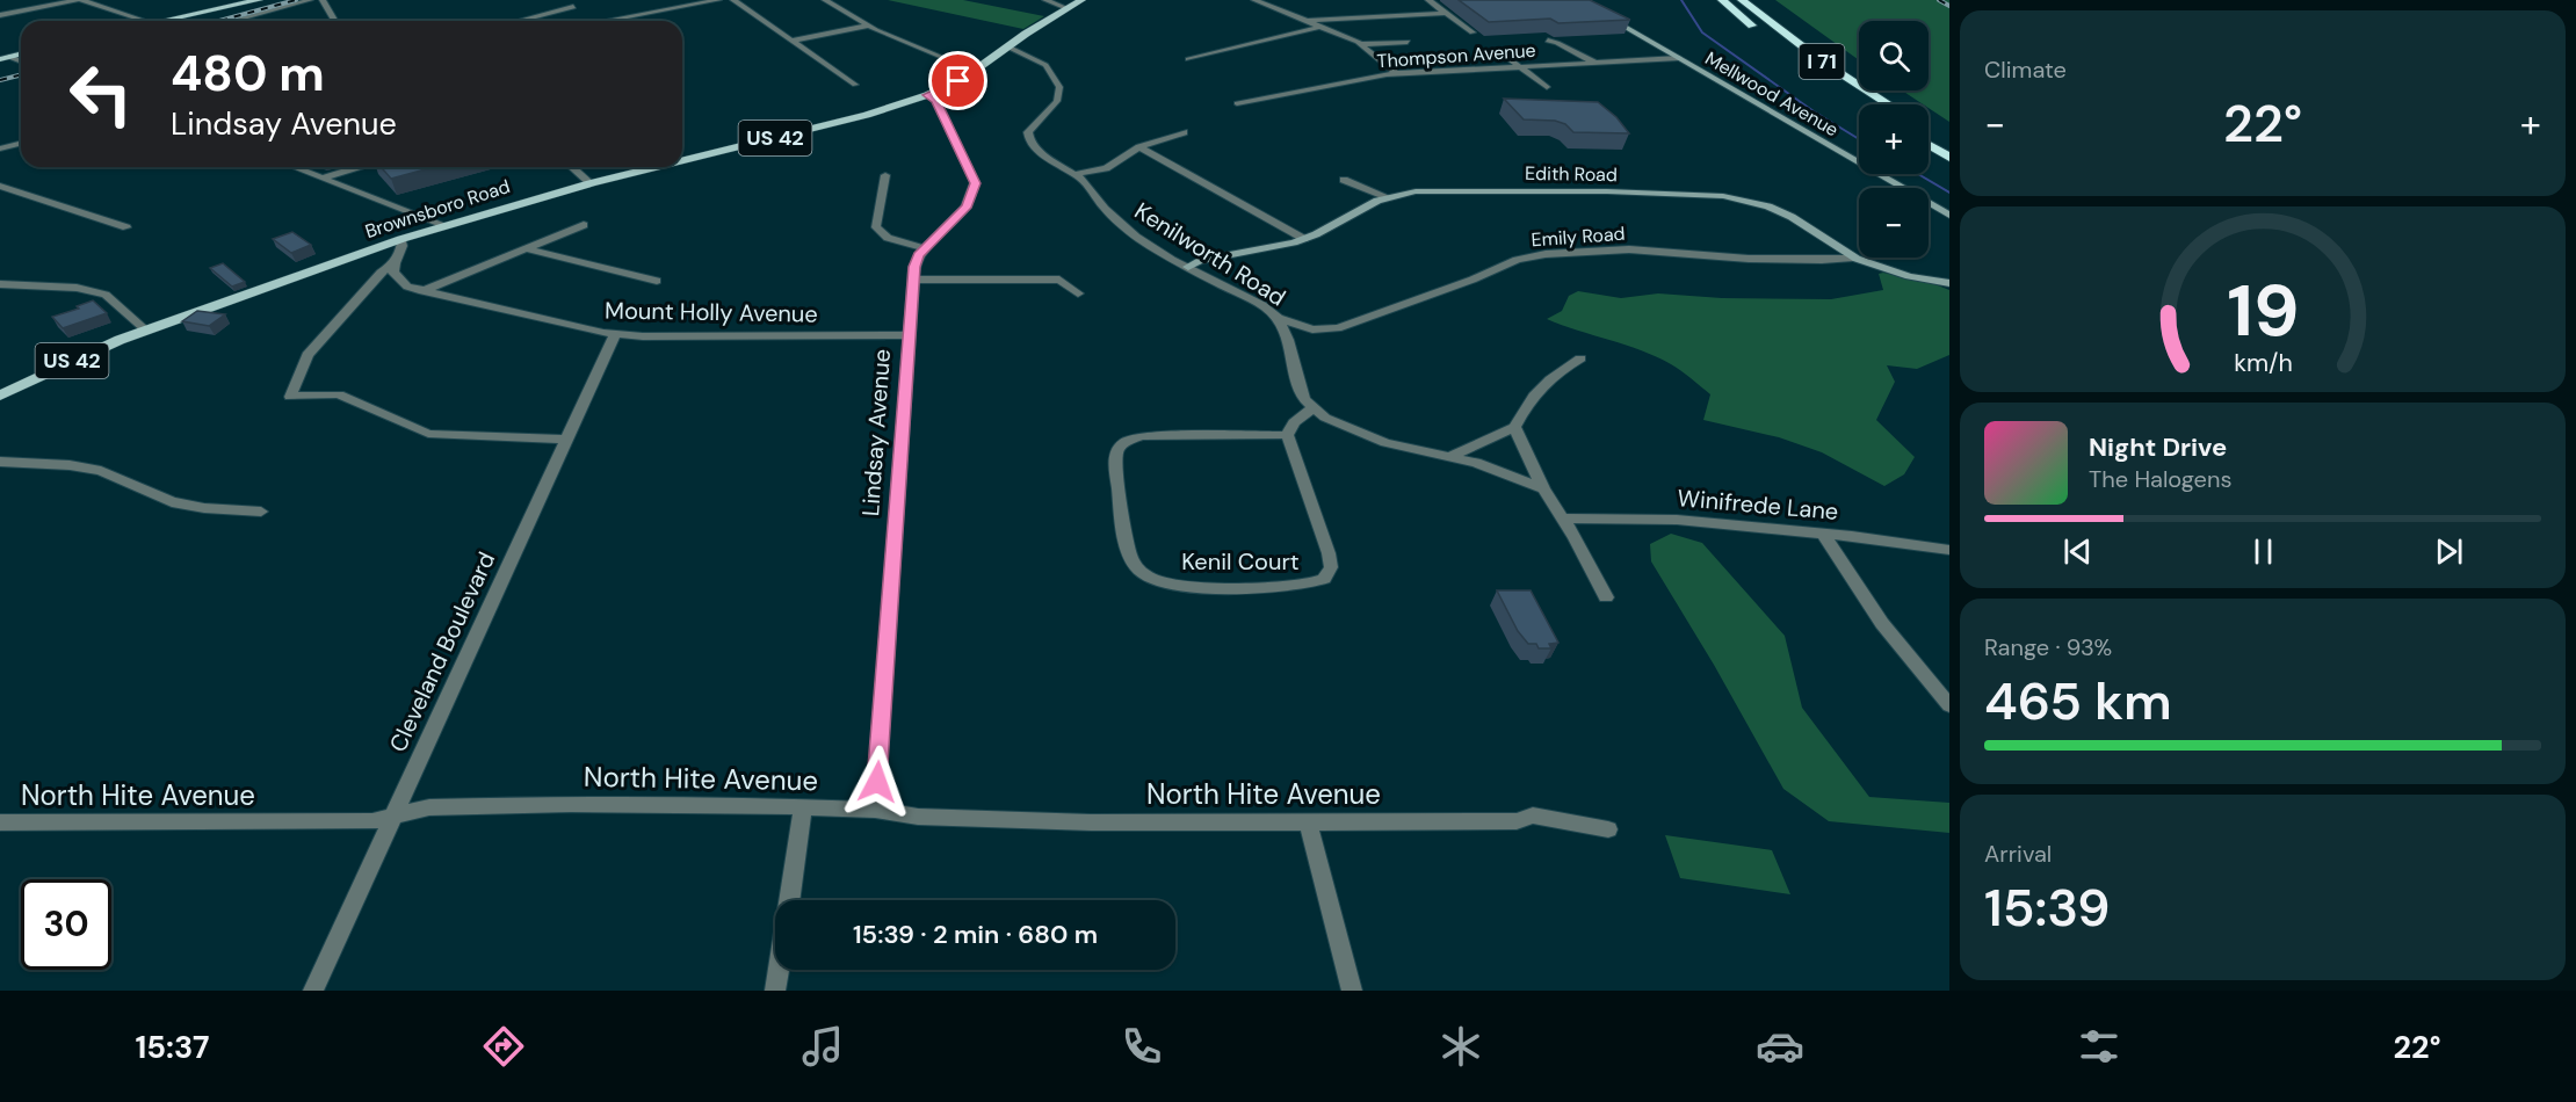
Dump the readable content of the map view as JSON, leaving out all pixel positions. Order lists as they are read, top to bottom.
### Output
{
  "streets": {
    "highway": ["I 71"],
    "main road": ["US 42", "Brownsboro Road"],
    "street": [
      "Thompson Avenue",
      "Mellwood Avenue",
      "Edith Road",
      "Emily Road",
      "Kenilworth Road",
      "Mount Holly Avenue",
      "Lindsay Avenue",
      "Winifrede Lane",
      "Kenil Court",
      "Cleveland Boulevard",
      "North Hite Avenue"
    ]
  },
  "crossings": [
    ["Thompson Avenue", "Mellwood Avenue"],
    ["Edith Road", "Emily Road"],
    ["Edith Road", "Kenilworth Road"],
    ["Brownsboro Road", "Kenilworth Road"],
    ["Brownsboro Road", "Lindsay Avenue"],
    ["Emily Road", "Kenilworth Road"],
    ["Mount Holly Avenue", "Lindsay Avenue"],
    ["Mount Holly Avenue", "Cleveland Boulevard"],
    ["Lindsay Avenue", "North Hite Avenue"],
    ["Cleveland Boulevard", "North Hite Avenue"]
  ],
  "page": {
    "tile": [
      "Climate",
      ["Range · 93%", "465 km"],
      ["Arrival", "15:39"]
    ],
    "map_buttons": ["+", "−"],
    "turn": ["480 m", "Lindsay Avenue"],
    "heat": ["−", "22°", "+"],
    "song": ["Night Drive", "The Halogens"],
    "limit": "30",
    "trip": "15:39 · 2 min · 680 m",
    "tabs": ["15:37", "22°"],
    "gauge": ["19", "km/h"]
  }
}
